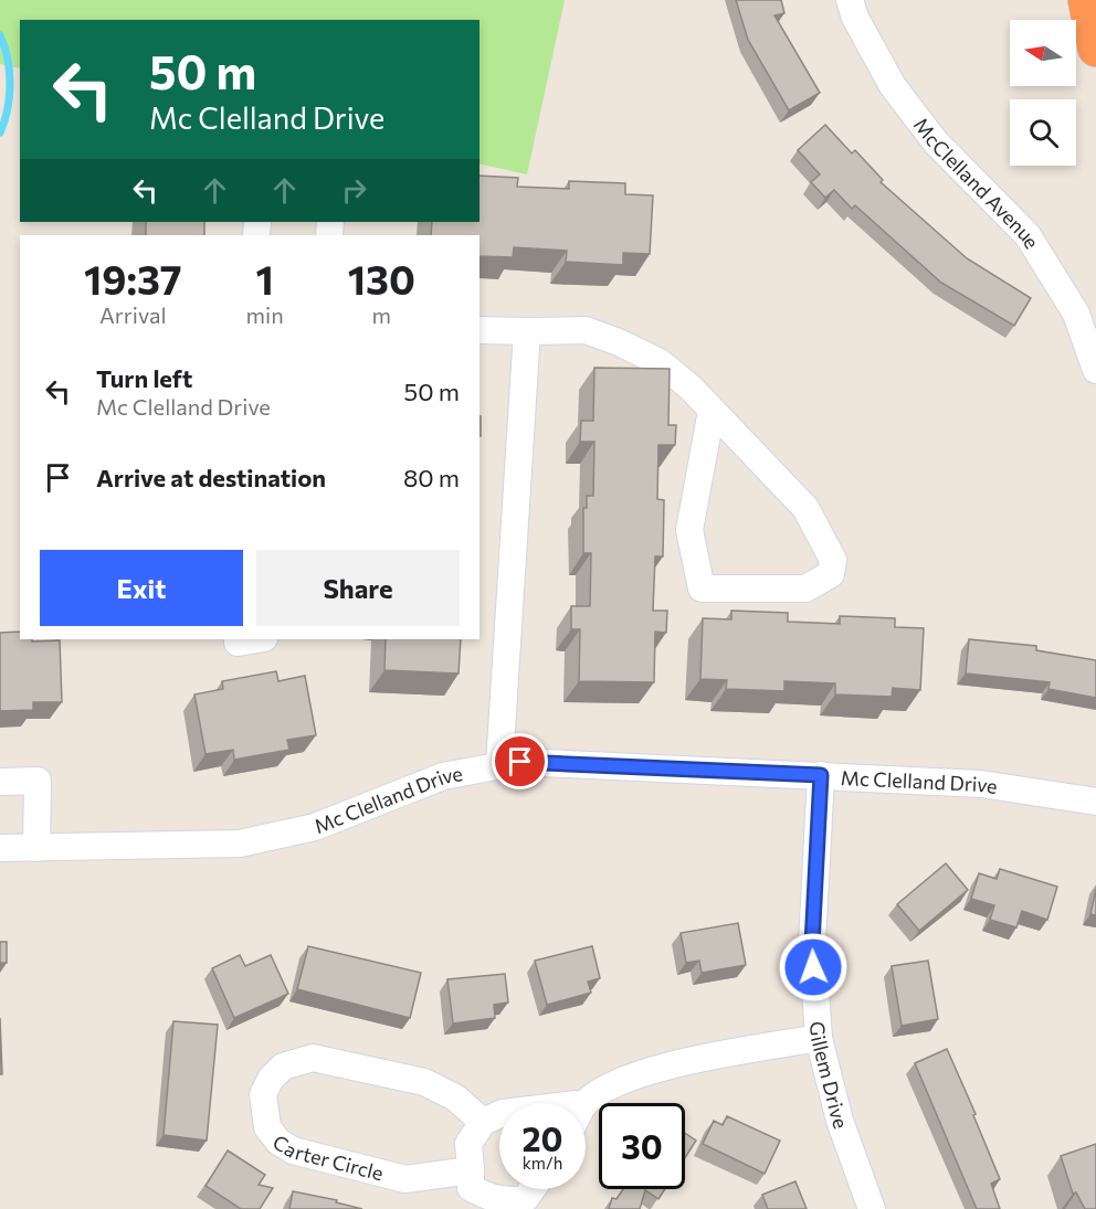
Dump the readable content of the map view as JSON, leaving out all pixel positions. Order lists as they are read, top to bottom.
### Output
{
  "streets": {
    "street": [
      "McClelland Avenue",
      "Mc Clelland Drive",
      "Gillem Drive",
      "Carter Circle"
    ]
  },
  "crossings": [
    ["Mc Clelland Drive", "Gillem Drive"]
  ],
  "north": "left",
  "page": {
    "turn": ["50 m", "Mc Clelland Drive"],
    "eta": [
      "19:37",
      "Arrival",
      "1",
      "min",
      "130",
      "m"
    ],
    "list": [
      {
        "name": "Turn left",
        "note": "Mc Clelland Drive",
        "value": "50 m"
      },
      {
        "name": "Arrive at destination",
        "value": "80 m"
      }
    ],
    "buttons": ["Exit", "Share"],
    "speed": "20 km/h",
    "limit": "30"
  }
}
